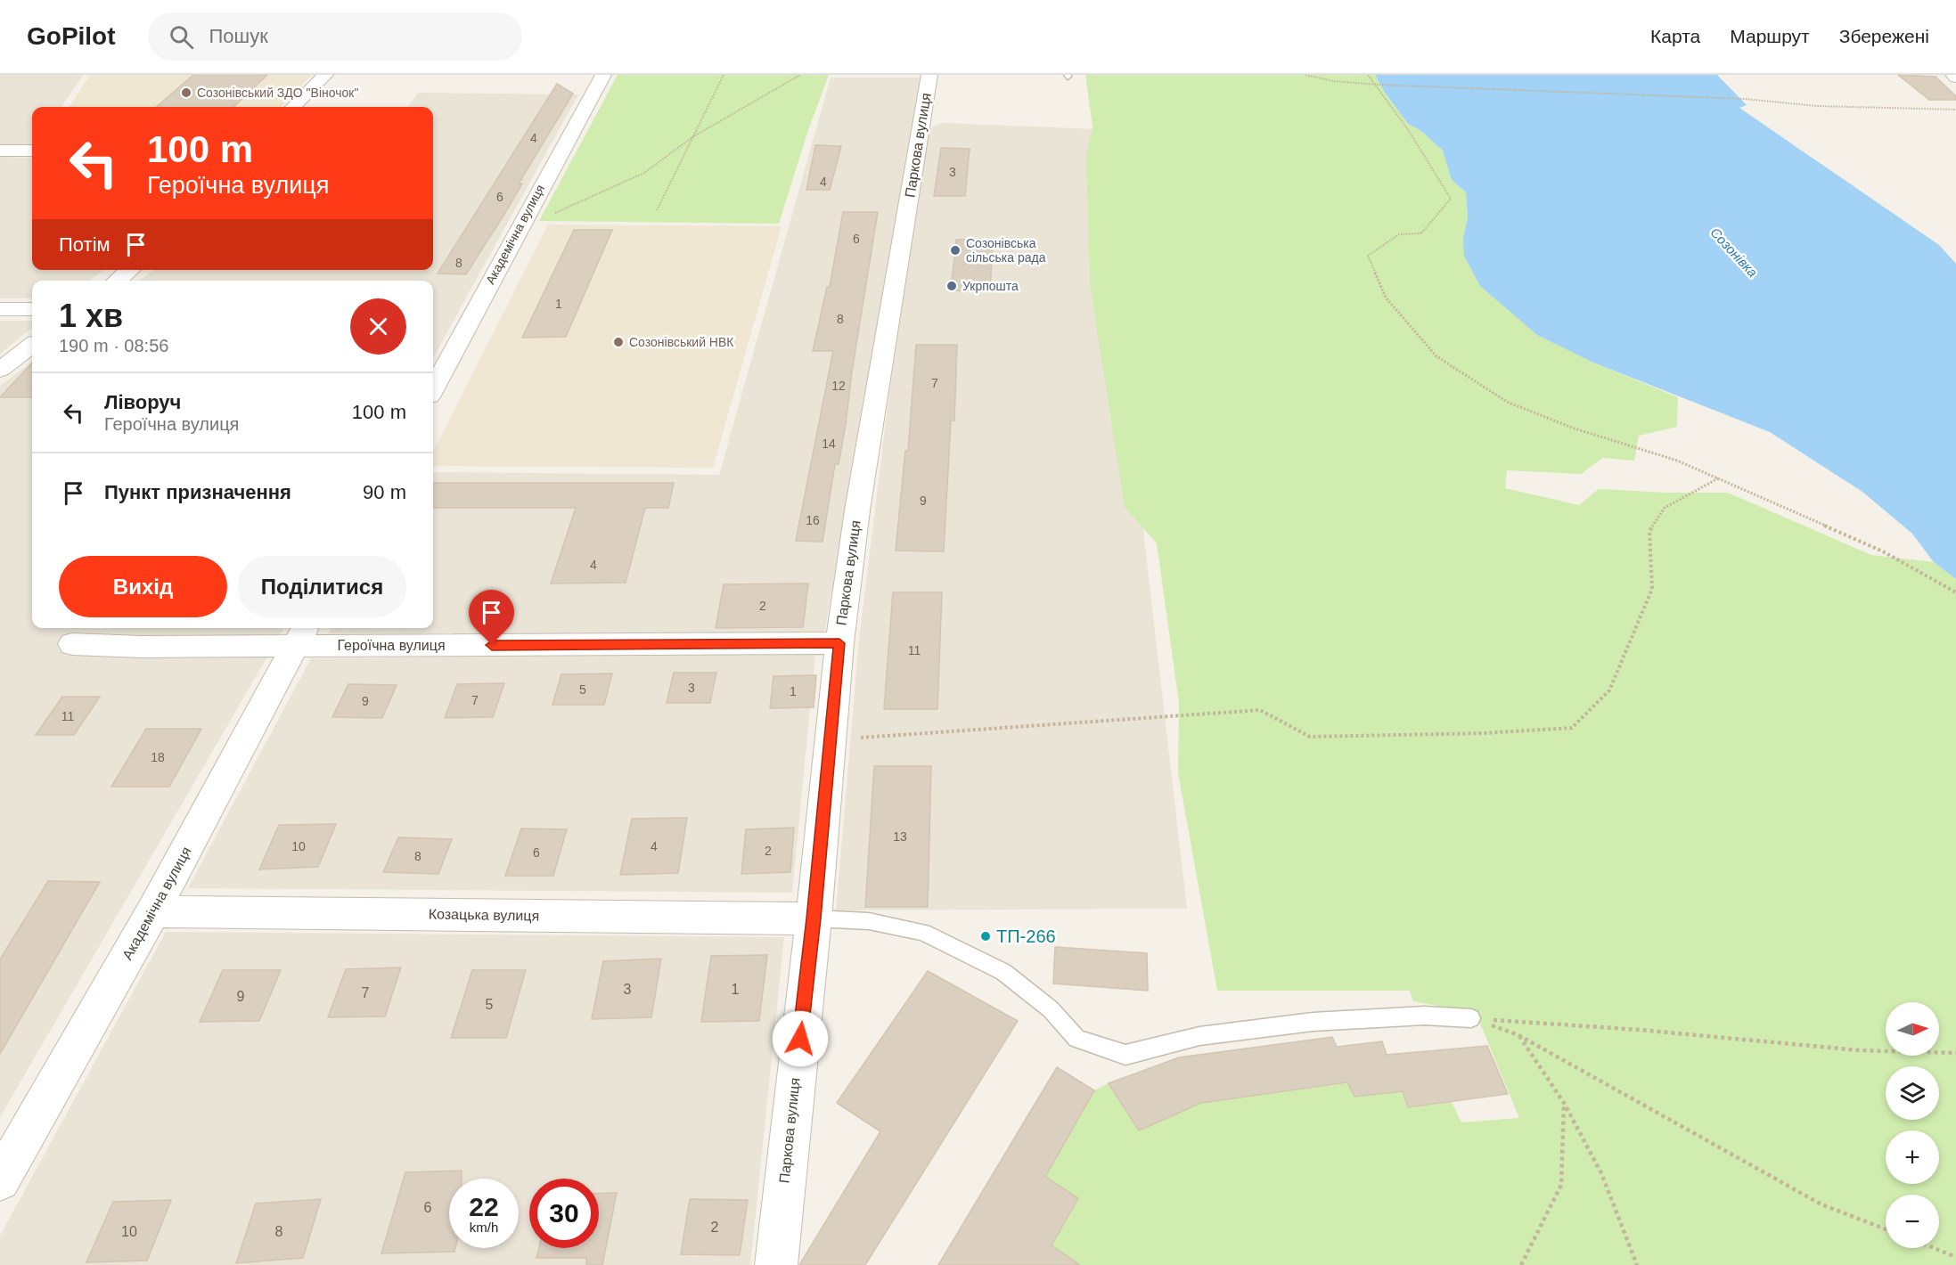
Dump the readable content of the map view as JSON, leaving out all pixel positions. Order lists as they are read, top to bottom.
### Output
{
  "streets": {
    "street": [
      "Паркова вулиця",
      "Академічна вулиця",
      "Героїчна вулиця",
      "Козацька вулиця"
    ]
  },
  "crossings": [
    ["Паркова вулиця", "Героїчна вулиця"],
    ["Паркова вулиця", "Козацька вулиця"],
    ["Академічна вулиця", "Героїчна вулиця"],
    ["Академічна вулиця", "Козацька вулиця"]
  ],
  "water": ["Созонівка"],
  "places": [
    "Созонівський ЗДО \"Віночок\"",
    "Созонівська сільська рада",
    "Укрпошта",
    "Созонівський НВК",
    "ТП-266"
  ],
  "house_numbers": [
    "4",
    "3",
    "4",
    "6",
    "6",
    "8",
    "1",
    "8",
    "7",
    "12",
    "14",
    "9",
    "16",
    "4",
    "2",
    "11",
    "3",
    "5",
    "1",
    "7",
    "9",
    "11",
    "18",
    "13",
    "10",
    "4",
    "2",
    "6",
    "8",
    "3",
    "1",
    "7",
    "9",
    "5",
    "6",
    "2",
    "10",
    "8"
  ],
  "north": "right",
  "page": {
    "header": "GoPilot",
    "search": "Пошук",
    "nav": ["Карта", "Маршрут", "Збережені"],
    "turn": ["100 m", "Героїчна вулиця"],
    "then": "Потім",
    "heading": ["1 хв", "190 m · 08:56"],
    "list": [
      {
        "name": "Ліворуч",
        "note": "Героїчна вулиця",
        "value": "100 m"
      },
      {
        "name": "Пункт призначення",
        "value": "90 m"
      }
    ],
    "buttons": ["Вихід", "Поділитися"],
    "map_buttons": ["+", "−"],
    "speed": "22 km/h",
    "limit": "30"
  }
}
